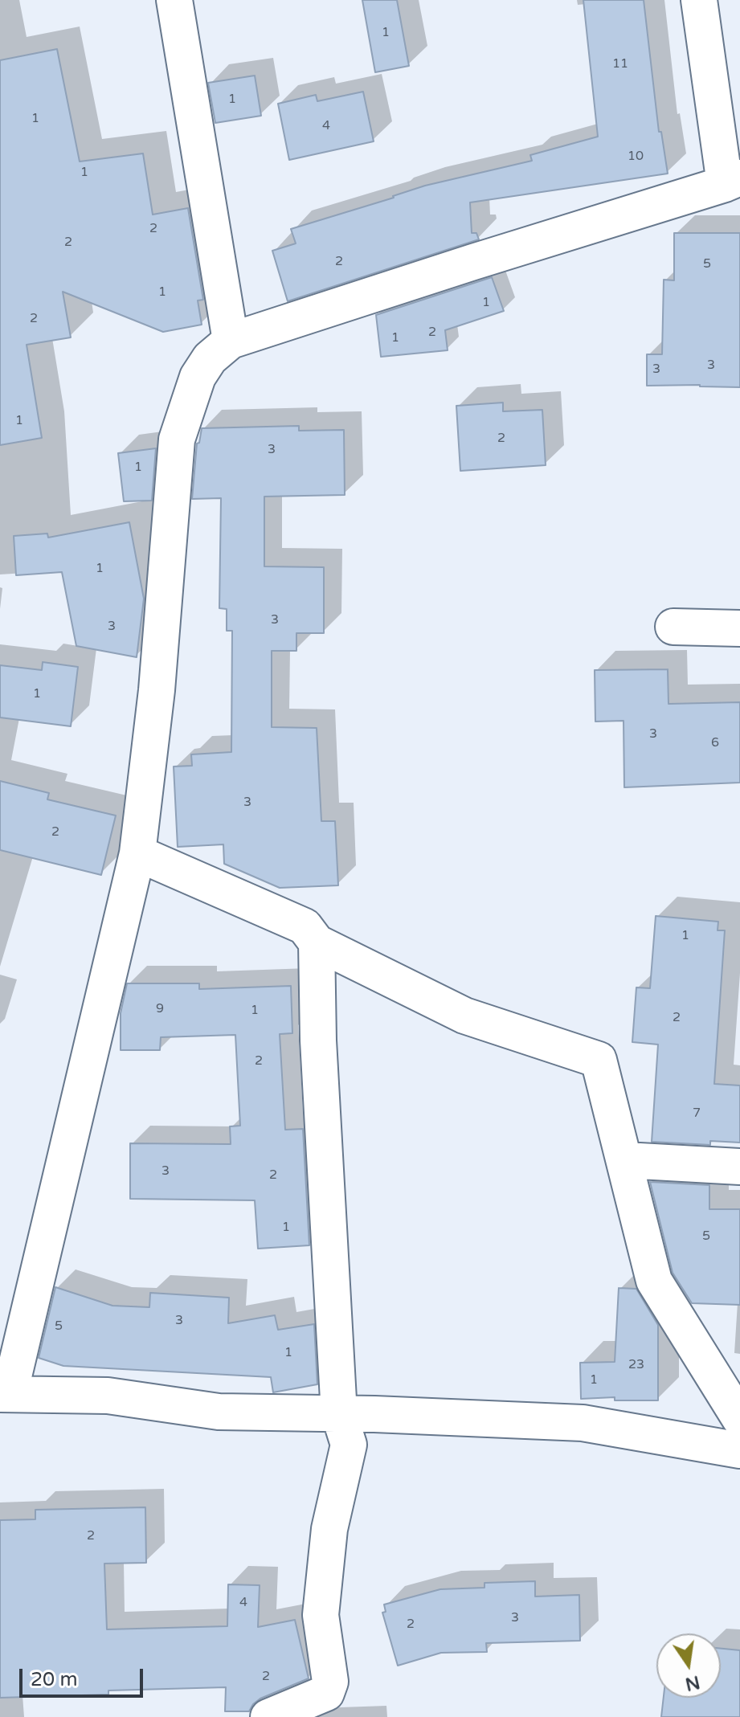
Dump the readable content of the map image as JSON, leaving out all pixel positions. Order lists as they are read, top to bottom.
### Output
{
  "house_numbers": [
    "1",
    "11",
    "1",
    "1",
    "4",
    "10",
    "1",
    "2",
    "2",
    "2",
    "5",
    "1",
    "1",
    "2",
    "2",
    "1",
    "3",
    "3",
    "1",
    "2",
    "3",
    "1",
    "1",
    "3",
    "3",
    "1",
    "3",
    "6",
    "3",
    "2",
    "1",
    "9",
    "1",
    "2",
    "2",
    "7",
    "3",
    "2",
    "1",
    "5",
    "3",
    "5",
    "1",
    "23",
    "1",
    "2",
    "4",
    "3",
    "2",
    "2"
  ],
  "scale_bar": "20 m",
  "north": "bottom"
}
